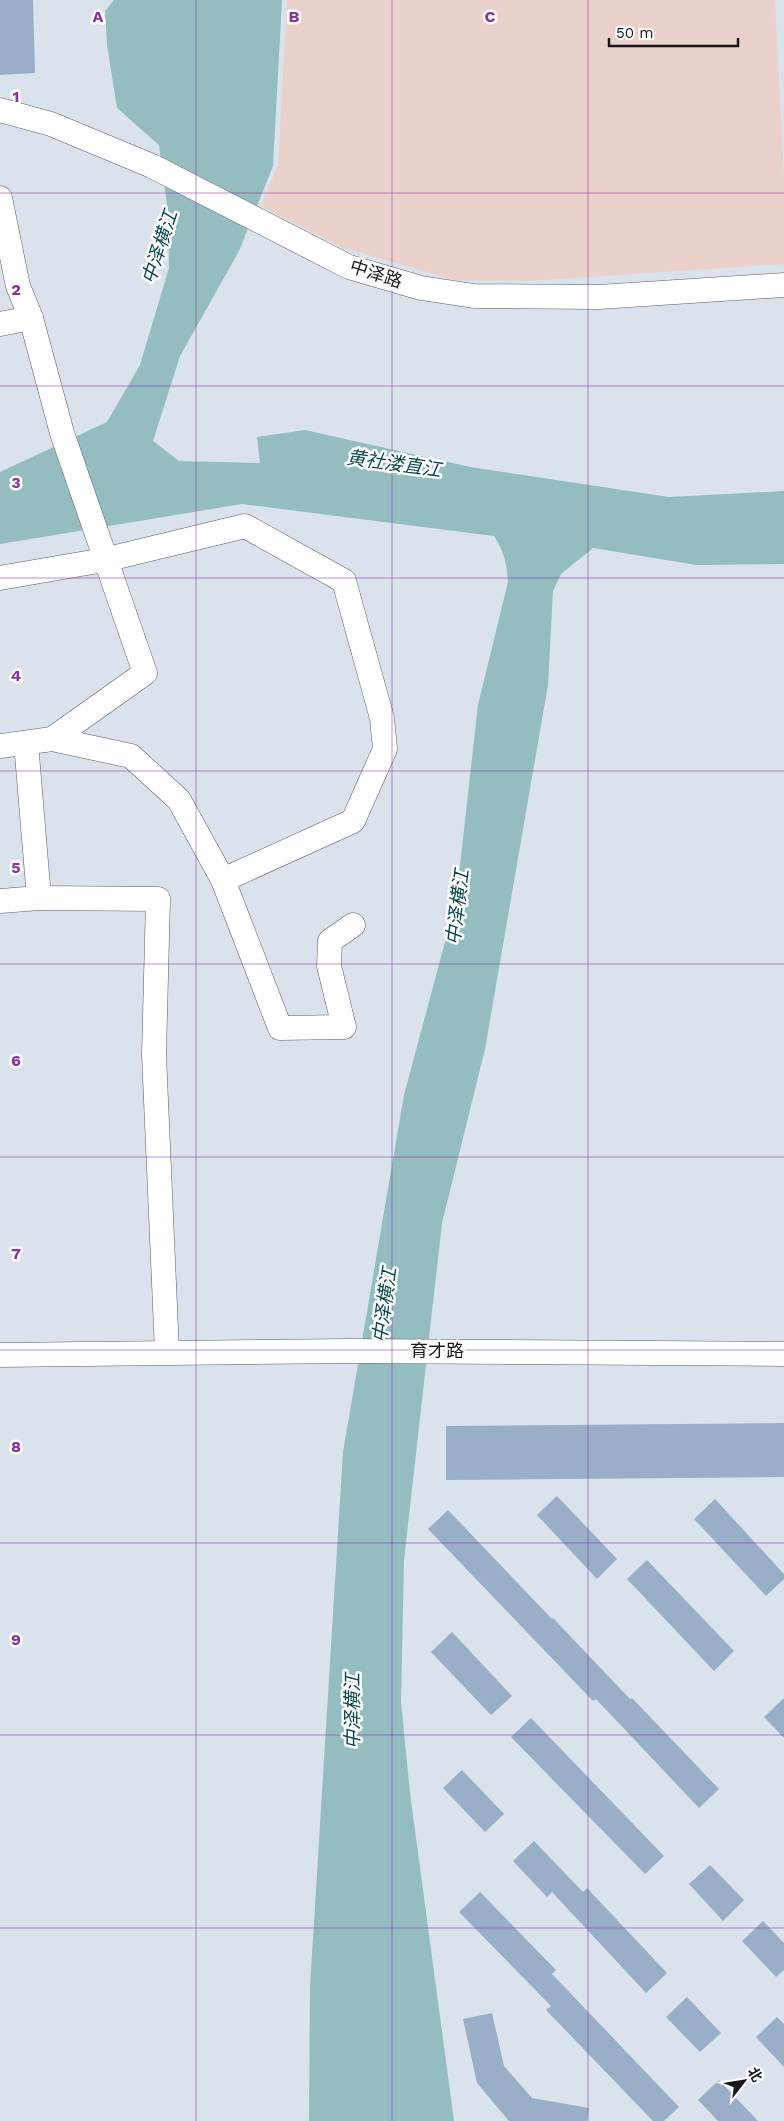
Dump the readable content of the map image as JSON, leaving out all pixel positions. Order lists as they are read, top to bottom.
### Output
{
  "streets": {
    "street": ["中泽路", "育才路"]
  },
  "water": ["中泽横江", "黄社溇直江"],
  "scale_bar": "50 m",
  "north": "top right",
  "grid": {
    "columns": ["A", "B", "C"],
    "rows": [
      "1",
      "2",
      "3",
      "4",
      "5",
      "6",
      "7",
      "8",
      "9"
    ]
  }
}
